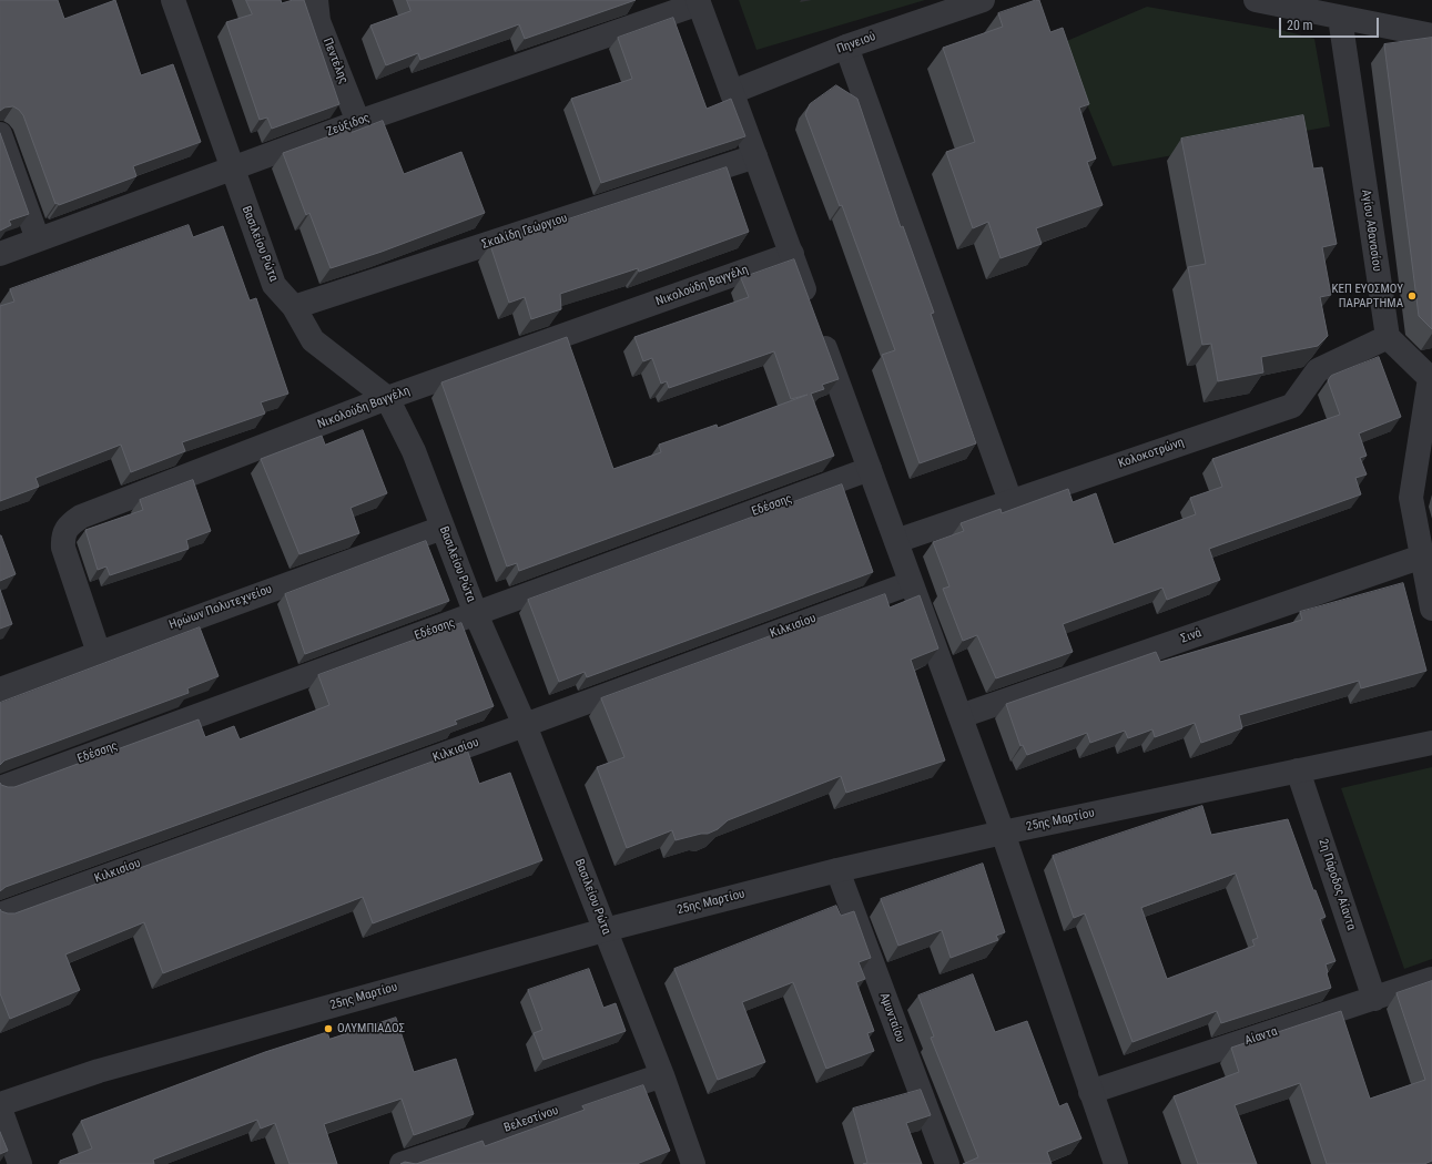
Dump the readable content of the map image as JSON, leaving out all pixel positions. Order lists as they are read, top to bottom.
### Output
{
  "streets": {
    "street": [
      "Πηνειού",
      "Πεντέλης",
      "Ζεύξιδος",
      "Αγίου Αθανασίου",
      "Σκαλίδη Γεώργιου",
      "Βασιλείου Ρώτα",
      "Νικολούδη Βαγγέλη",
      "Κολοκοτρώνη",
      "Εδέσσης",
      "Ηρώων Πολυτεχνείου",
      "Κιλκισίου",
      "Σινά",
      "25ης Μαρτίου",
      "2η Πάροδος Αίαντα",
      "Αμυνταίου",
      "Αίαντα",
      "Βελεστίνου"
    ]
  },
  "crossings": [
    ["Πεντέλης", "Ζεύξιδος"],
    ["Ζεύξιδος", "Βασιλείου Ρώτα"],
    ["Αγίου Αθανασίου", "Κολοκοτρώνη"],
    ["Σκαλίδη Γεώργιου", "Βασιλείου Ρώτα"],
    ["Βασιλείου Ρώτα", "Νικολούδη Βαγγέλη"],
    ["Βασιλείου Ρώτα", "Εδέσσης"],
    ["Βασιλείου Ρώτα", "Ηρώων Πολυτεχνείου"],
    ["Βασιλείου Ρώτα", "Κιλκισίου"],
    ["Βασιλείου Ρώτα", "25ης Μαρτίου"],
    ["Βασιλείου Ρώτα", "Βελεστίνου"],
    ["Νικολούδη Βαγγέλη", "Ηρώων Πολυτεχνείου"],
    ["25ης Μαρτίου", "2η Πάροδος Αίαντα"],
    ["25ης Μαρτίου", "Αμυνταίου"],
    ["2η Πάροδος Αίαντα", "Αίαντα"]
  ],
  "places": ["ΚΕΠ ΕΥΟΣΜΟΥ ΠΑΡΑΡΤΗΜΑ", "ΟΛΥΜΠΙΑΔΟΣ"],
  "scale_bar": "20 m"
}
